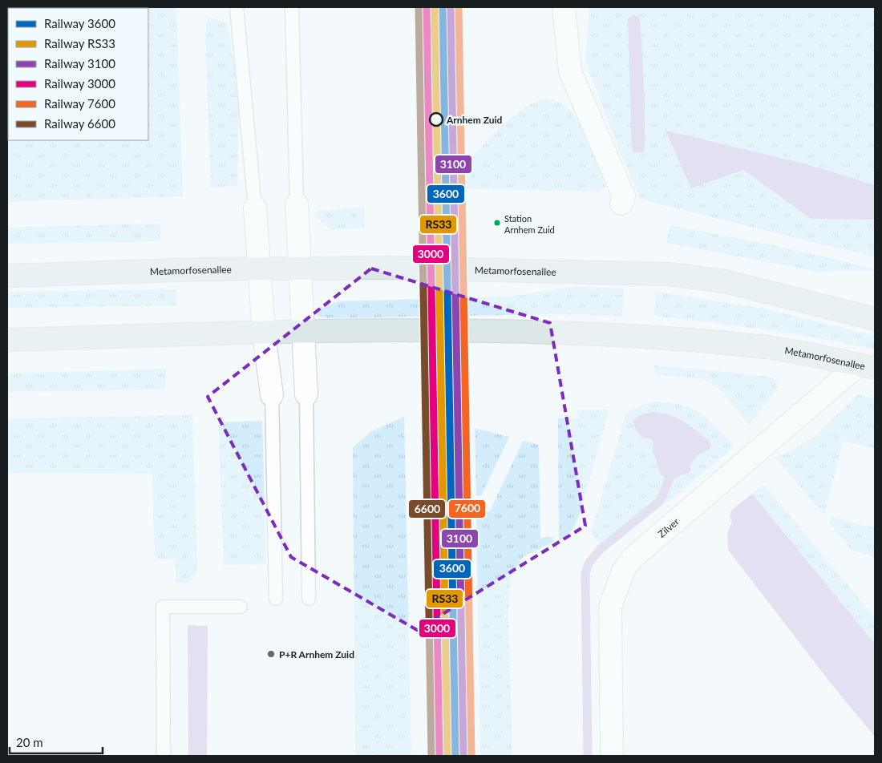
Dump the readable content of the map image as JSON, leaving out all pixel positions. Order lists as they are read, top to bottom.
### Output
{
  "streets": {
    "main road": ["Metamorfosenallee"],
    "street": ["Zilver"]
  },
  "crossings": [
    ["Metamorfosenallee", "Zilver"]
  ],
  "places": ["Arnhem Zuid", "Station Arnhem Zuid", "P+R Arnhem Zuid"],
  "lines": [
    "rail line 3600",
    "rail line RS33",
    "rail line 3100",
    "rail line 3000",
    "rail line 7600",
    "rail line 6600"
  ],
  "legend": [
    "Railway 3600",
    "Railway RS33",
    "Railway 3100",
    "Railway 3000",
    "Railway 7600",
    "Railway 6600"
  ],
  "scale_bar": "20 m"
}
